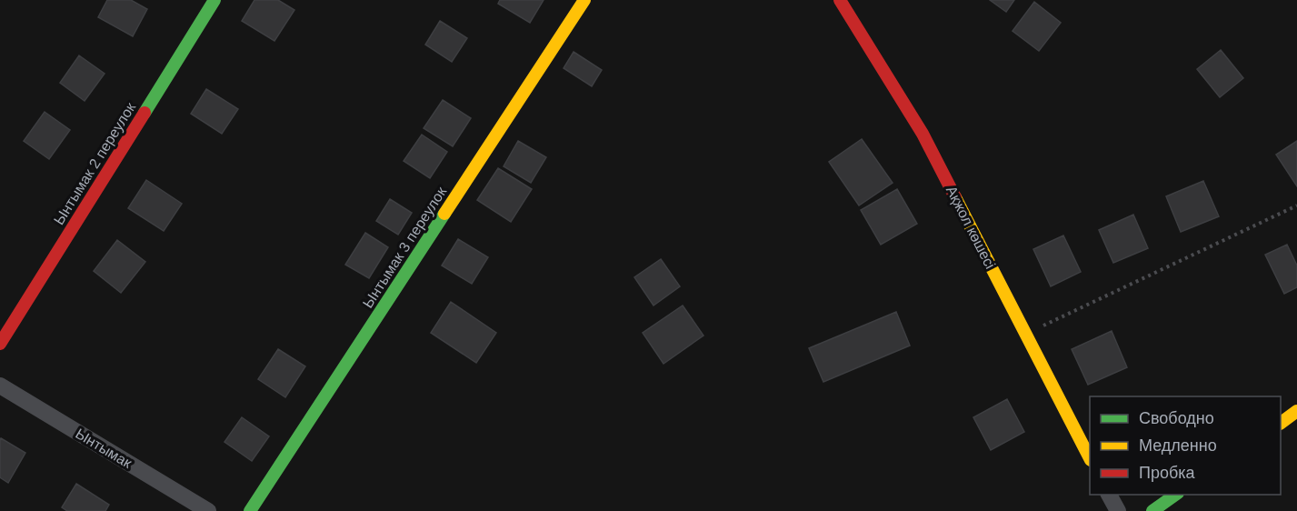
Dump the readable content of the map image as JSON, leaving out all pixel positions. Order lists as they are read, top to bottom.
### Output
{
  "streets": {
    "street": [
      "Ынтымак 2 переулок",
      "Ақжол көшесі",
      "Ынтымак 3 переулок",
      "Ынтымак"
    ]
  },
  "legend": ["Свободно", "Медленно", "Пробка"]
}
